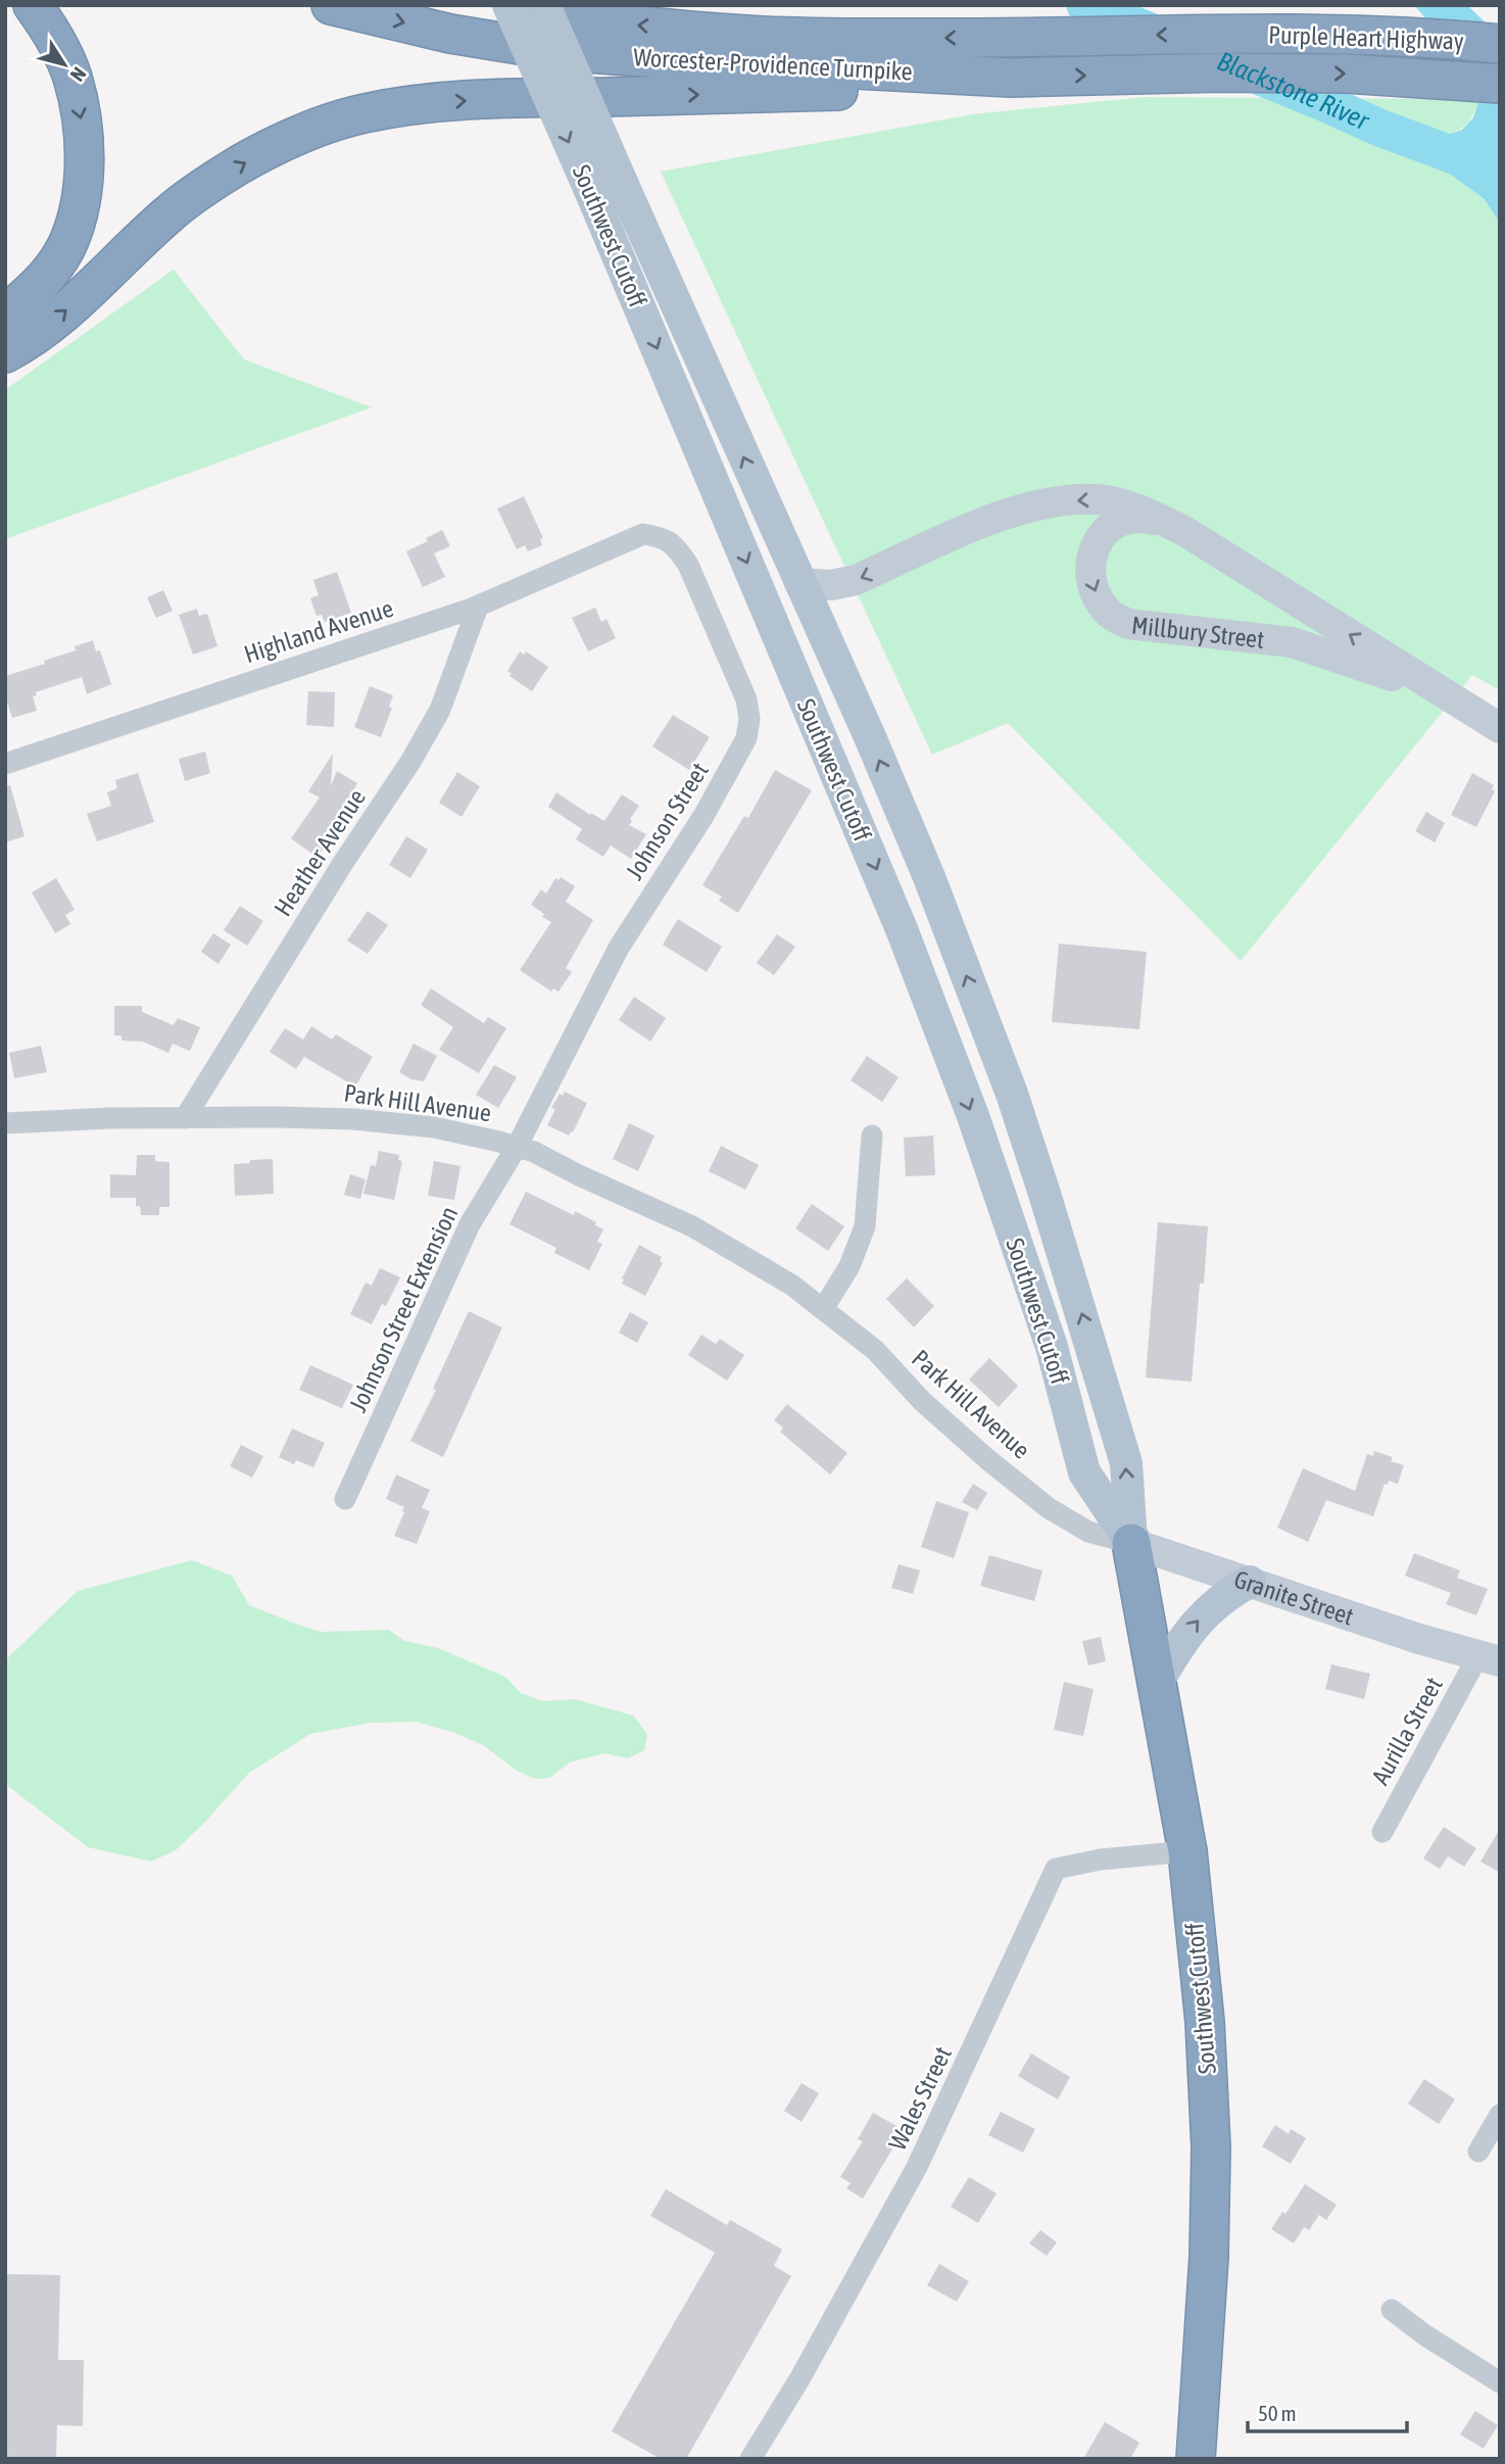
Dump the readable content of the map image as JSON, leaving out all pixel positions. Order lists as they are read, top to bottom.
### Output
{
  "streets": {
    "highway": ["Purple Heart Highway", "Worcester-Providence Turnpike", "Southwest Cutoff"],
    "main road": ["Millbury Street", "Granite Street"],
    "street": [
      "Highland Avenue",
      "Johnson Street",
      "Heather Avenue",
      "Park Hill Avenue",
      "Johnson Street Extension",
      "Aurilla Street",
      "Wales Street"
    ]
  },
  "crossings": [
    ["Purple Heart Highway", "Worcester-Providence Turnpike"],
    ["Southwest Cutoff", "Millbury Street"],
    ["Southwest Cutoff", "Granite Street"],
    ["Southwest Cutoff", "Wales Street"],
    ["Highland Avenue", "Johnson Street"],
    ["Highland Avenue", "Heather Avenue"],
    ["Johnson Street", "Park Hill Avenue"],
    ["Johnson Street", "Johnson Street Extension"],
    ["Heather Avenue", "Park Hill Avenue"],
    ["Park Hill Avenue", "Johnson Street Extension"],
    ["Park Hill Avenue", "Granite Street"],
    ["Granite Street", "Aurilla Street"]
  ],
  "water": ["Blackstone River"],
  "scale_bar": "50 m",
  "north": "bottom right"
}
